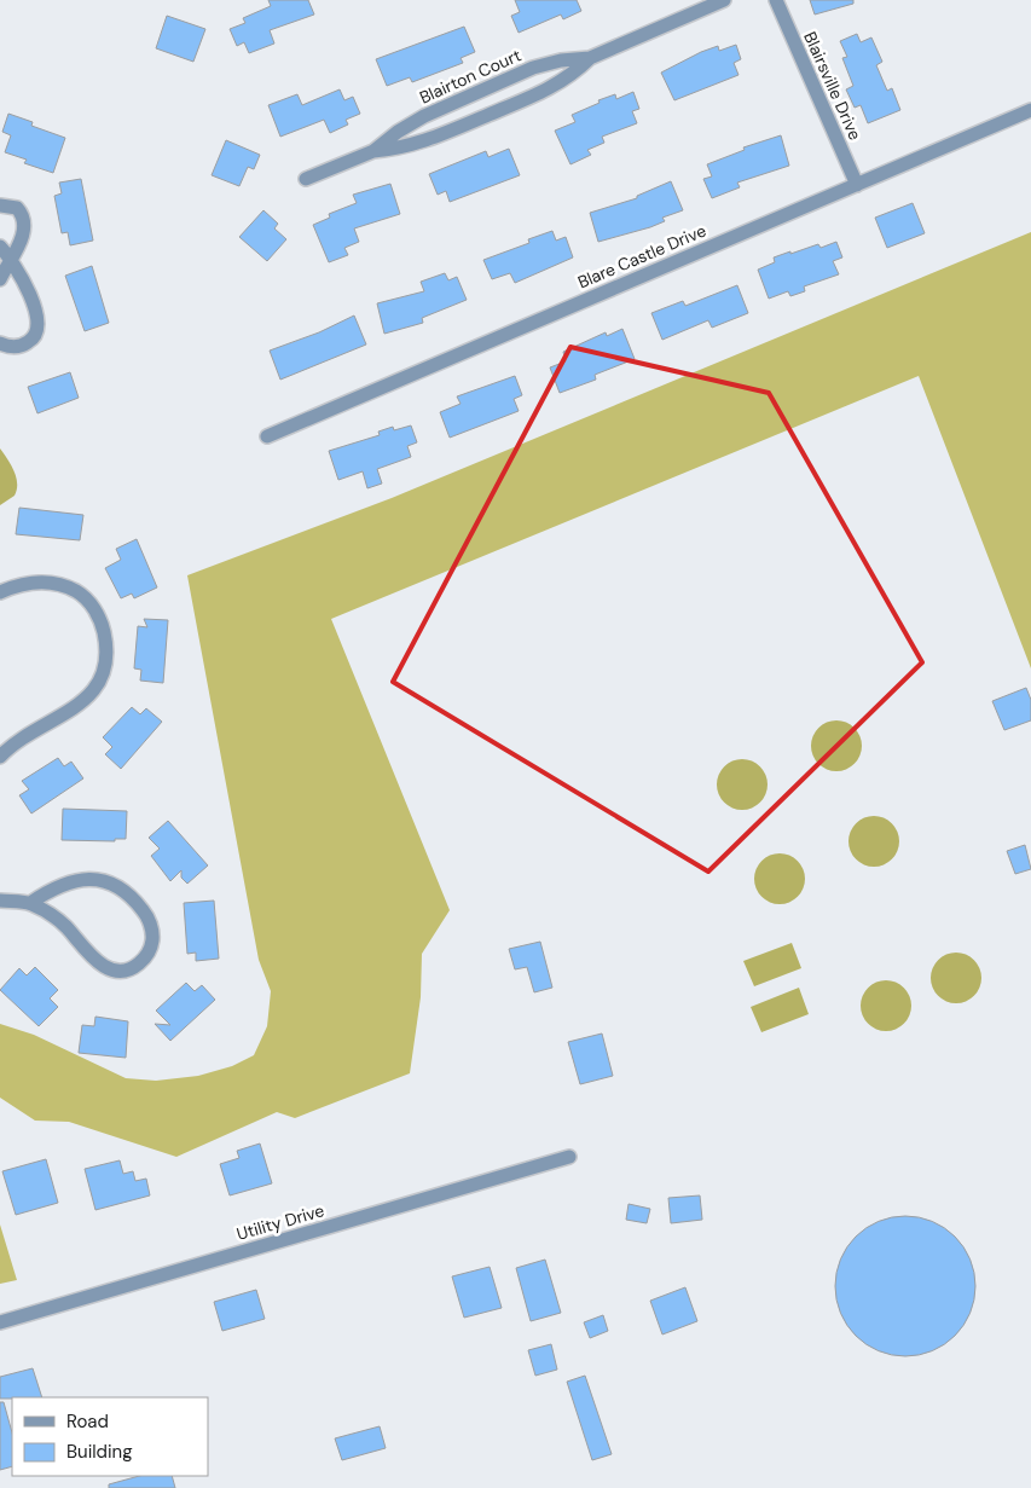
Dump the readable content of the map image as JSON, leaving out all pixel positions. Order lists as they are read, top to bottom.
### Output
{
  "streets": {
    "street": [
      "Blairton Court",
      "Blairsville Drive",
      "Blare Castle Drive",
      "Utility Drive"
    ]
  },
  "crossings": [
    ["Blairsville Drive", "Blare Castle Drive"]
  ],
  "legend": ["Road", "Building"]
}
